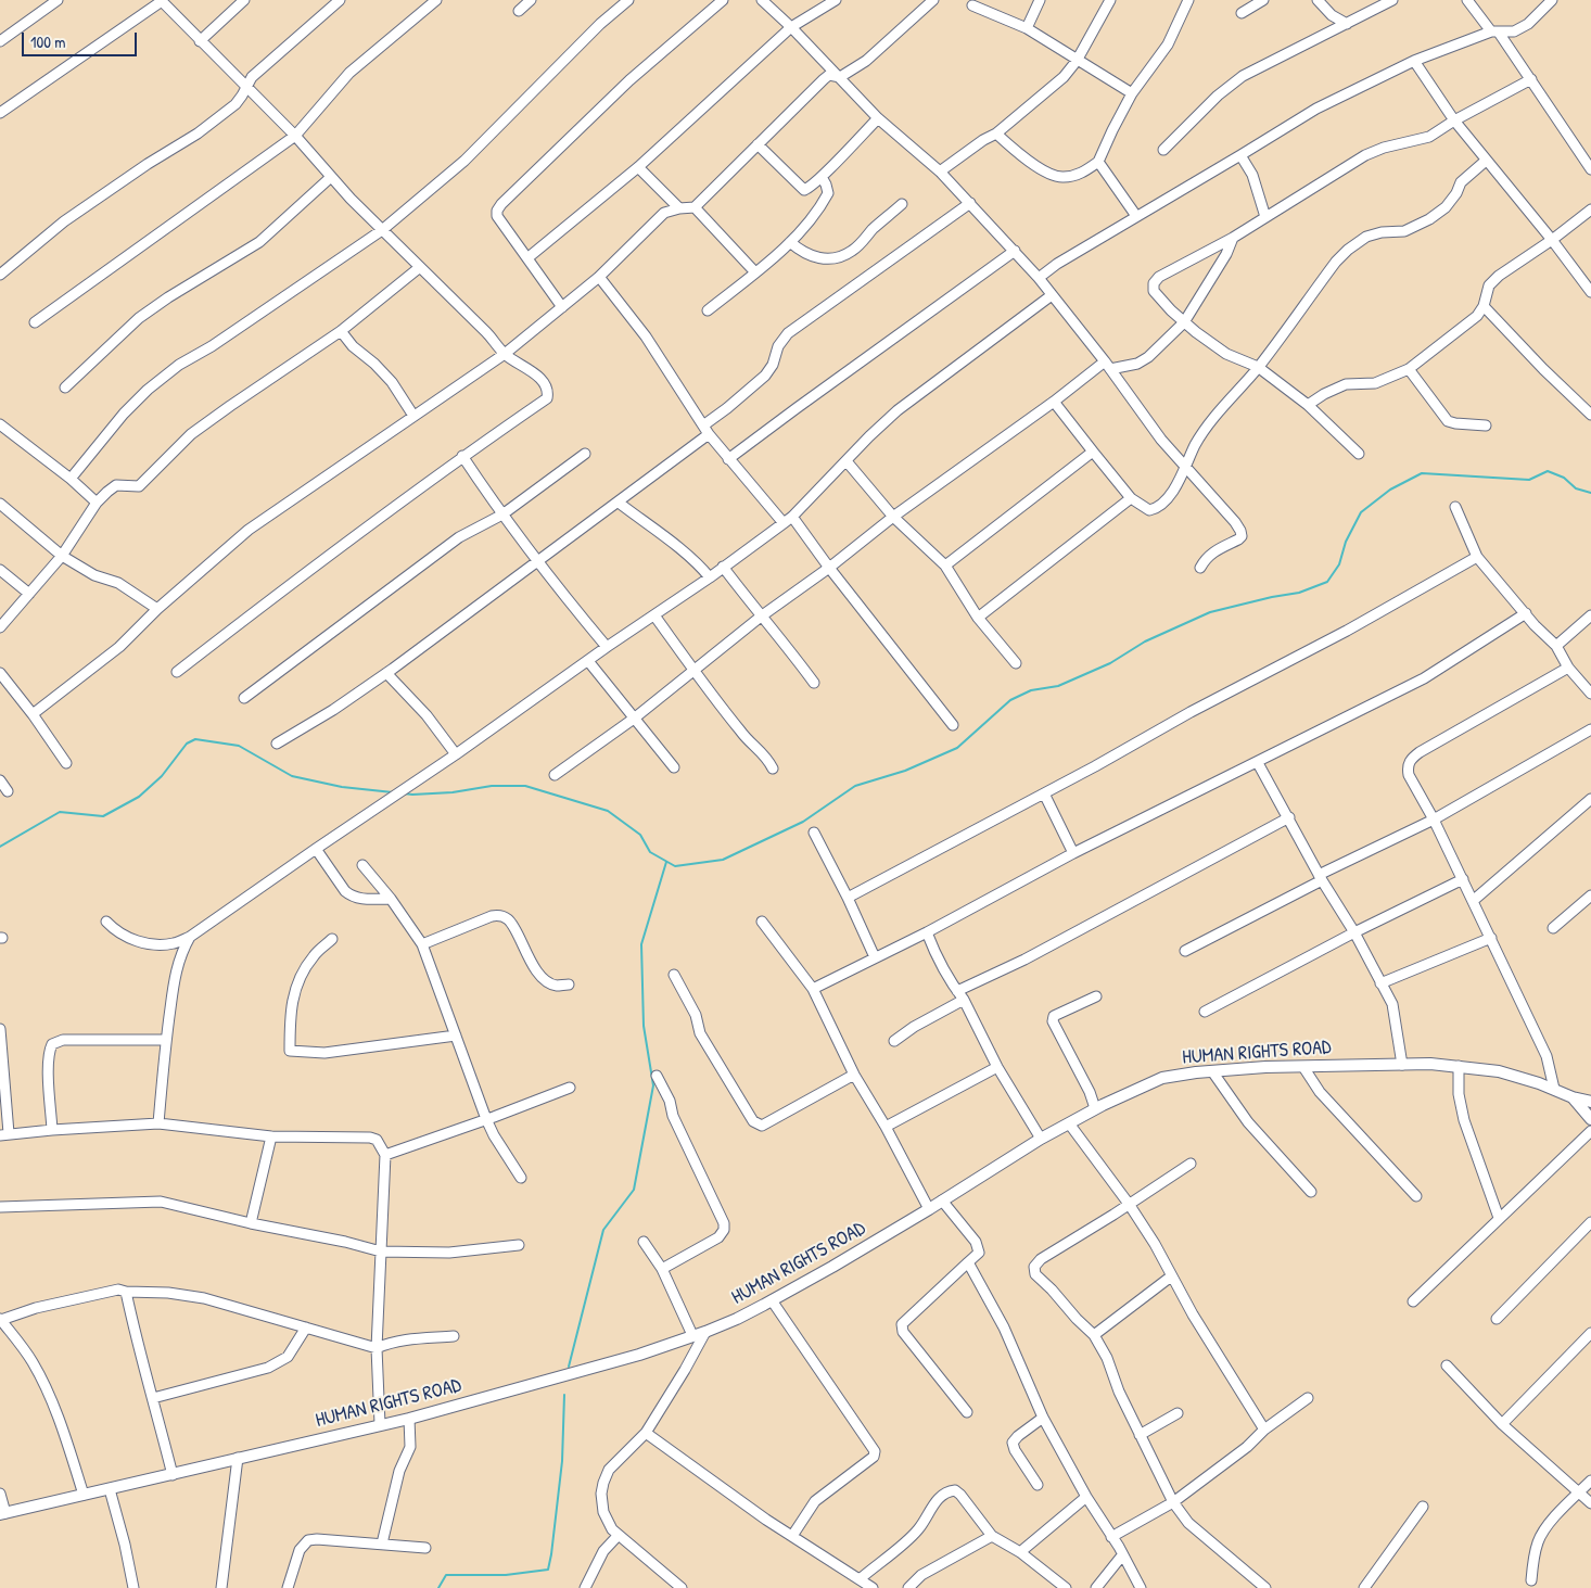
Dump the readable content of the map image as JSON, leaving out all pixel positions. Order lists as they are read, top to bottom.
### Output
{
  "streets": {
    "street": ["HUMAN RIGHTS ROAD"]
  },
  "scale_bar": "100 m"
}
